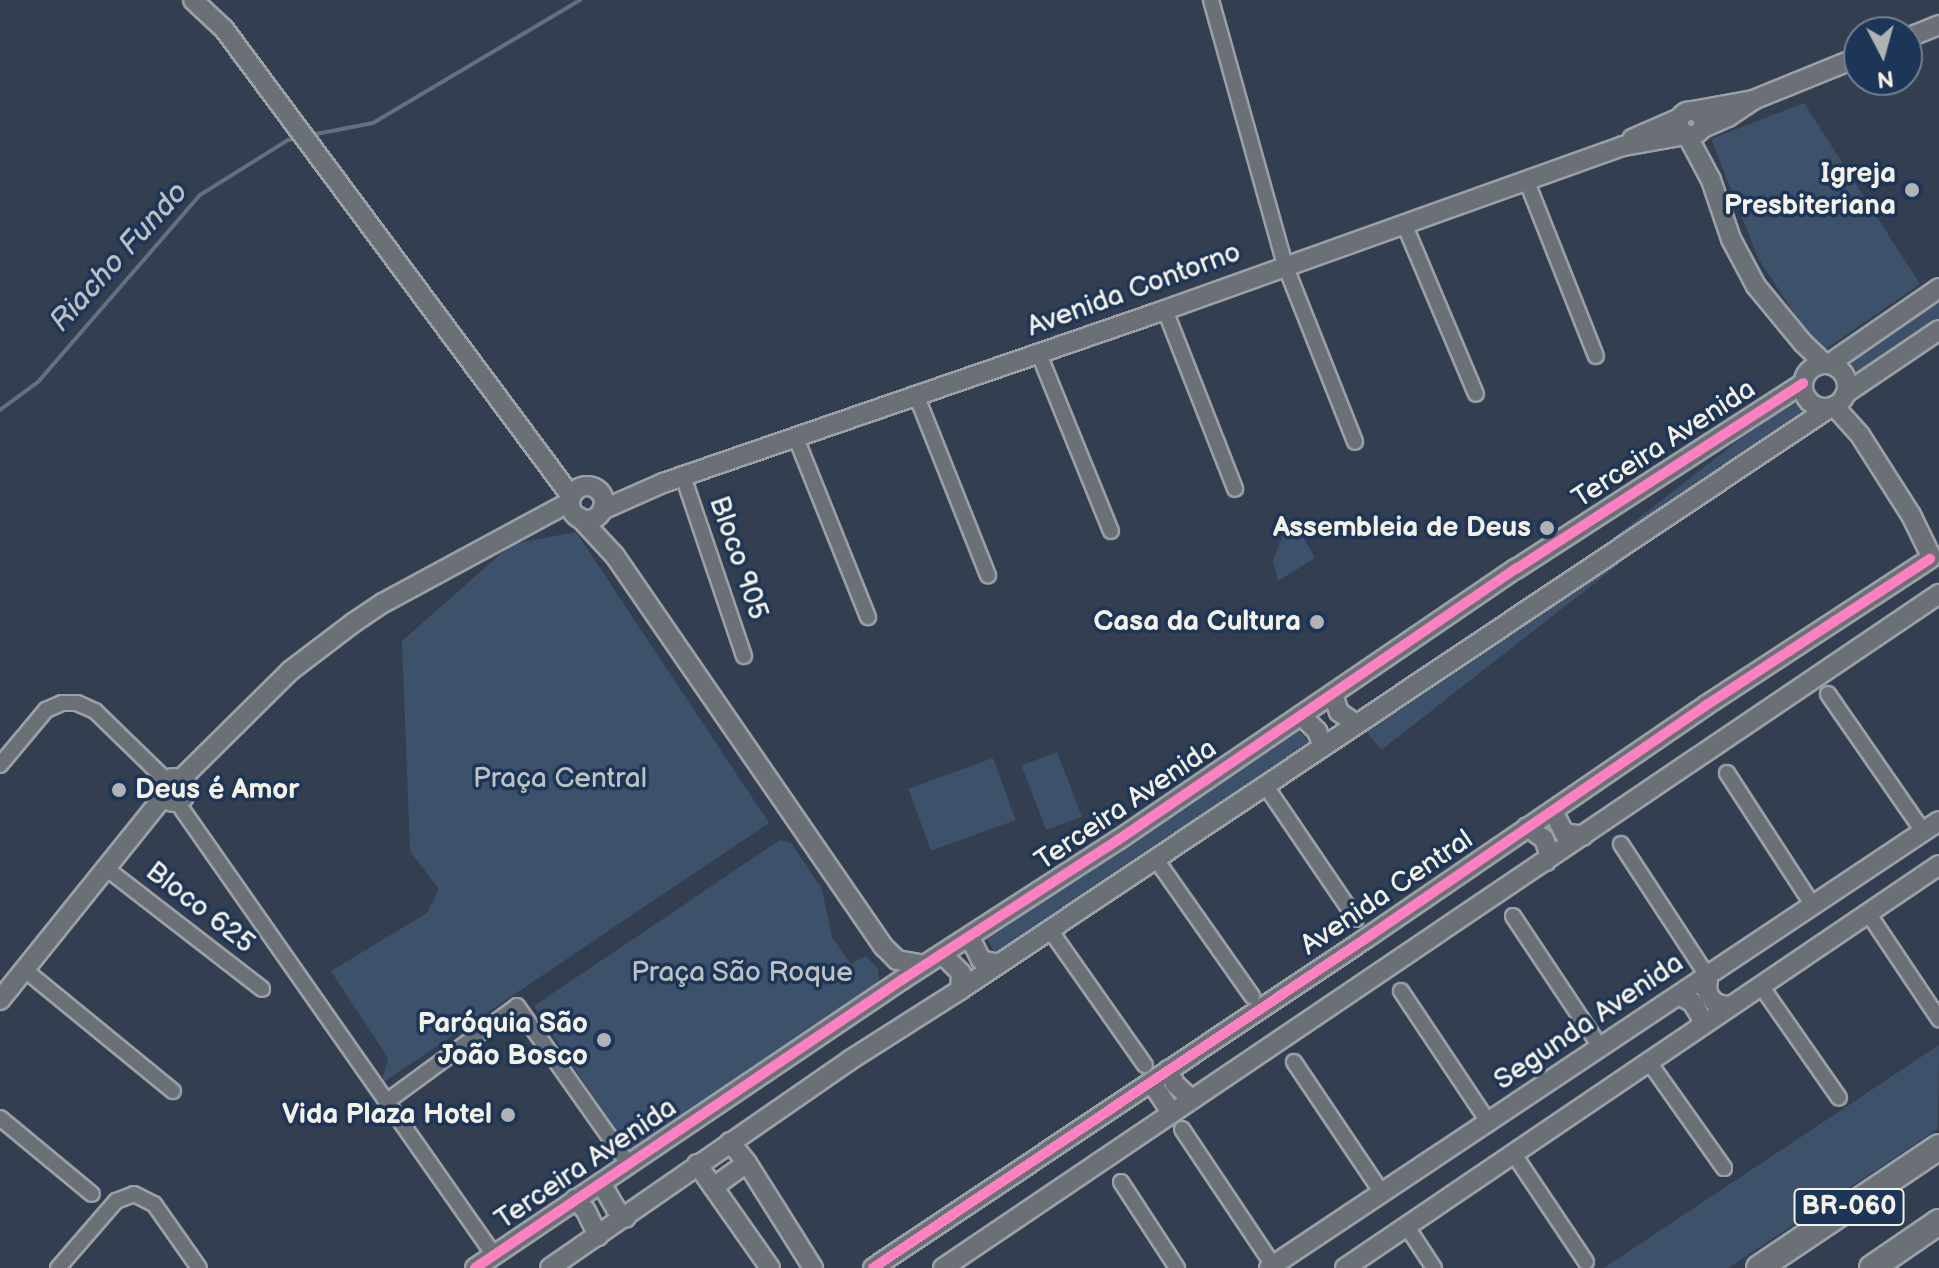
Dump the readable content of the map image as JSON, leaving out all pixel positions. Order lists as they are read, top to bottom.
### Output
{
  "streets": {
    "highway": ["BR-060"],
    "street": [
      "Avenida Contorno",
      "Terceira Avenida",
      "Bloco 905",
      "Avenida Central",
      "Bloco 625",
      "Segunda Avenida"
    ]
  },
  "crossings": [
    ["Avenida Contorno", "Bloco 905"]
  ],
  "water": ["Riacho Fundo"],
  "parks": ["Praça Central", "Praça São Roque"],
  "places": [
    "Igreja Presbiteriana",
    "Assembleia de Deus",
    "Casa da Cultura",
    "Deus é Amor",
    "Paróquia São João Bosco",
    "Vida Plaza Hotel"
  ],
  "north": "bottom"
}
